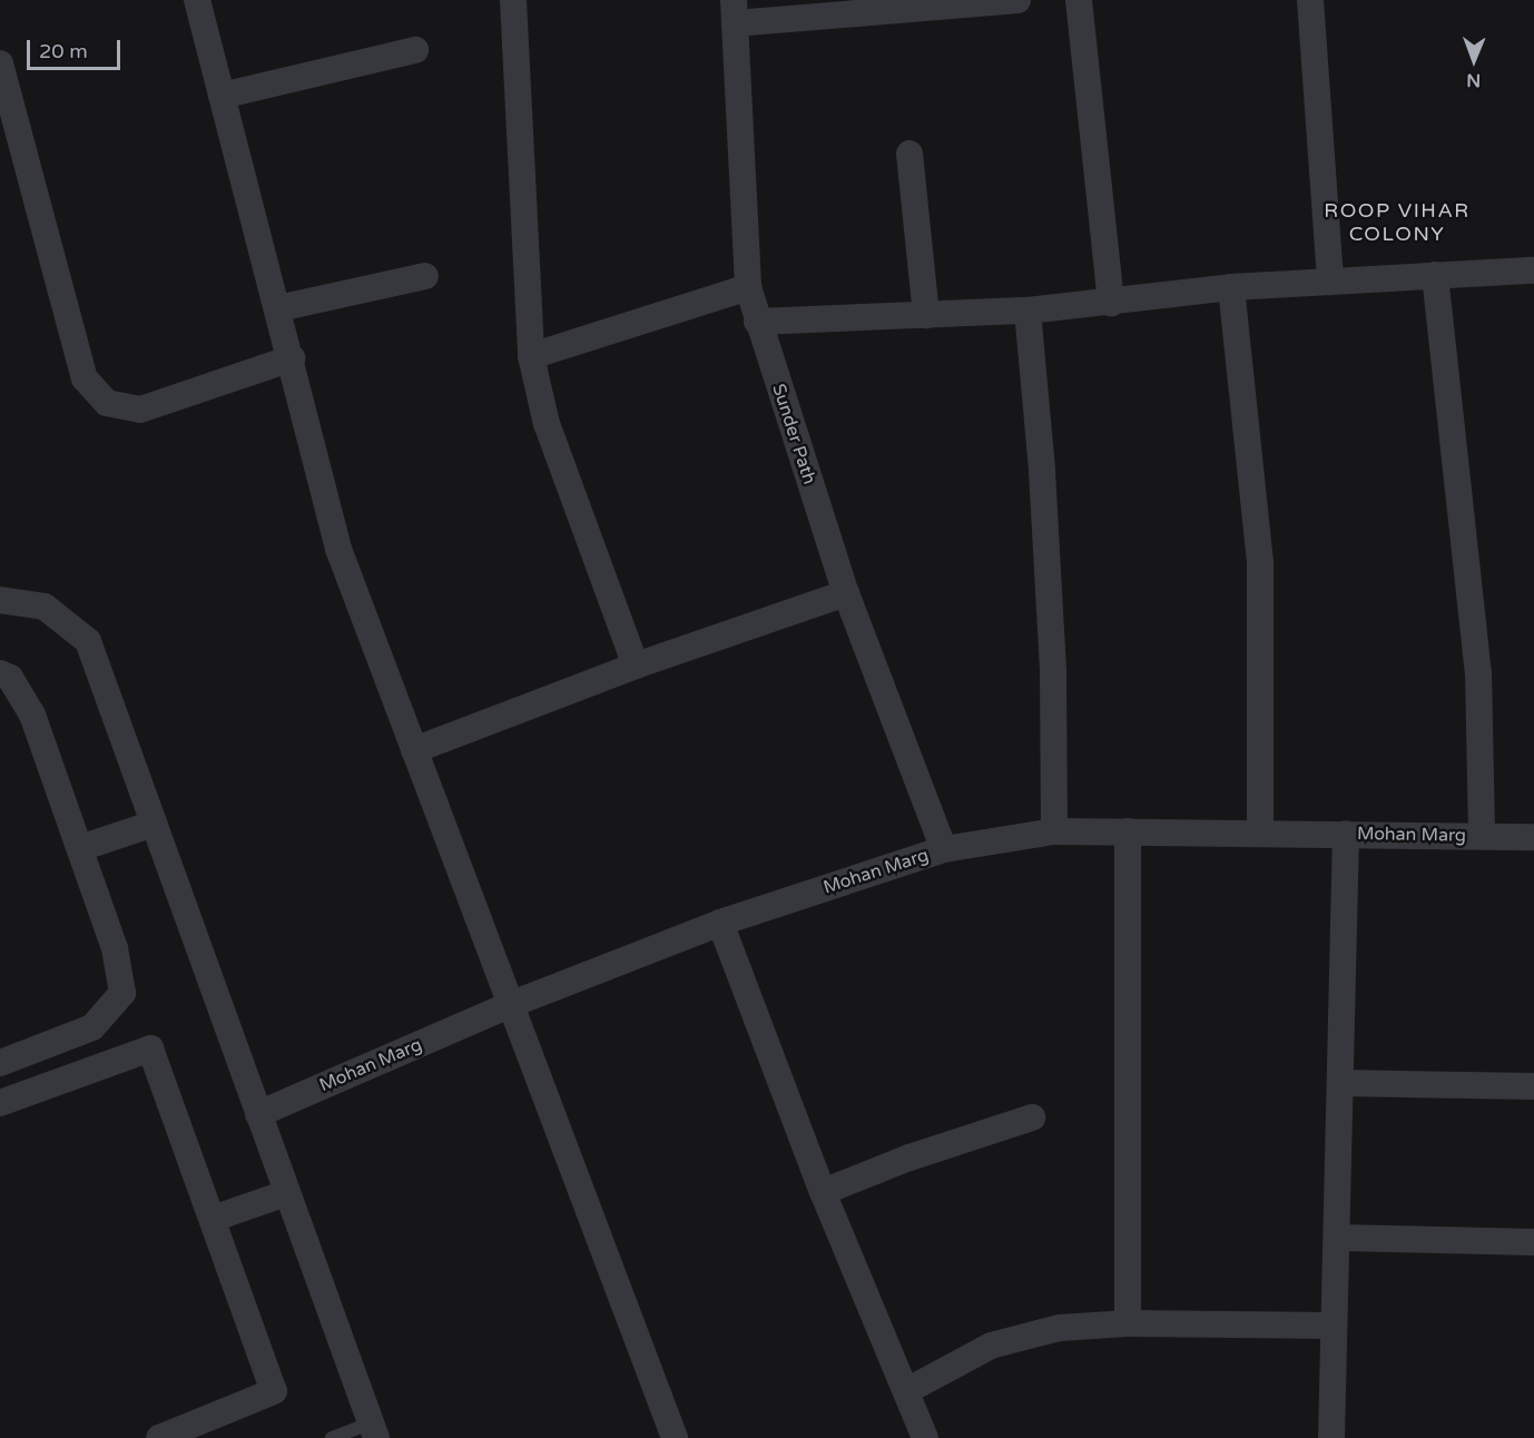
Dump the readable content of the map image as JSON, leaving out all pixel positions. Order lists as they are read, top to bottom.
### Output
{
  "streets": {
    "street": ["Sunder Path", "Mohan Marg"]
  },
  "crossings": [
    ["Sunder Path", "Mohan Marg"]
  ],
  "districts": ["ROOP VIHAR COLONY"],
  "scale_bar": "20 m",
  "north": "bottom"
}
